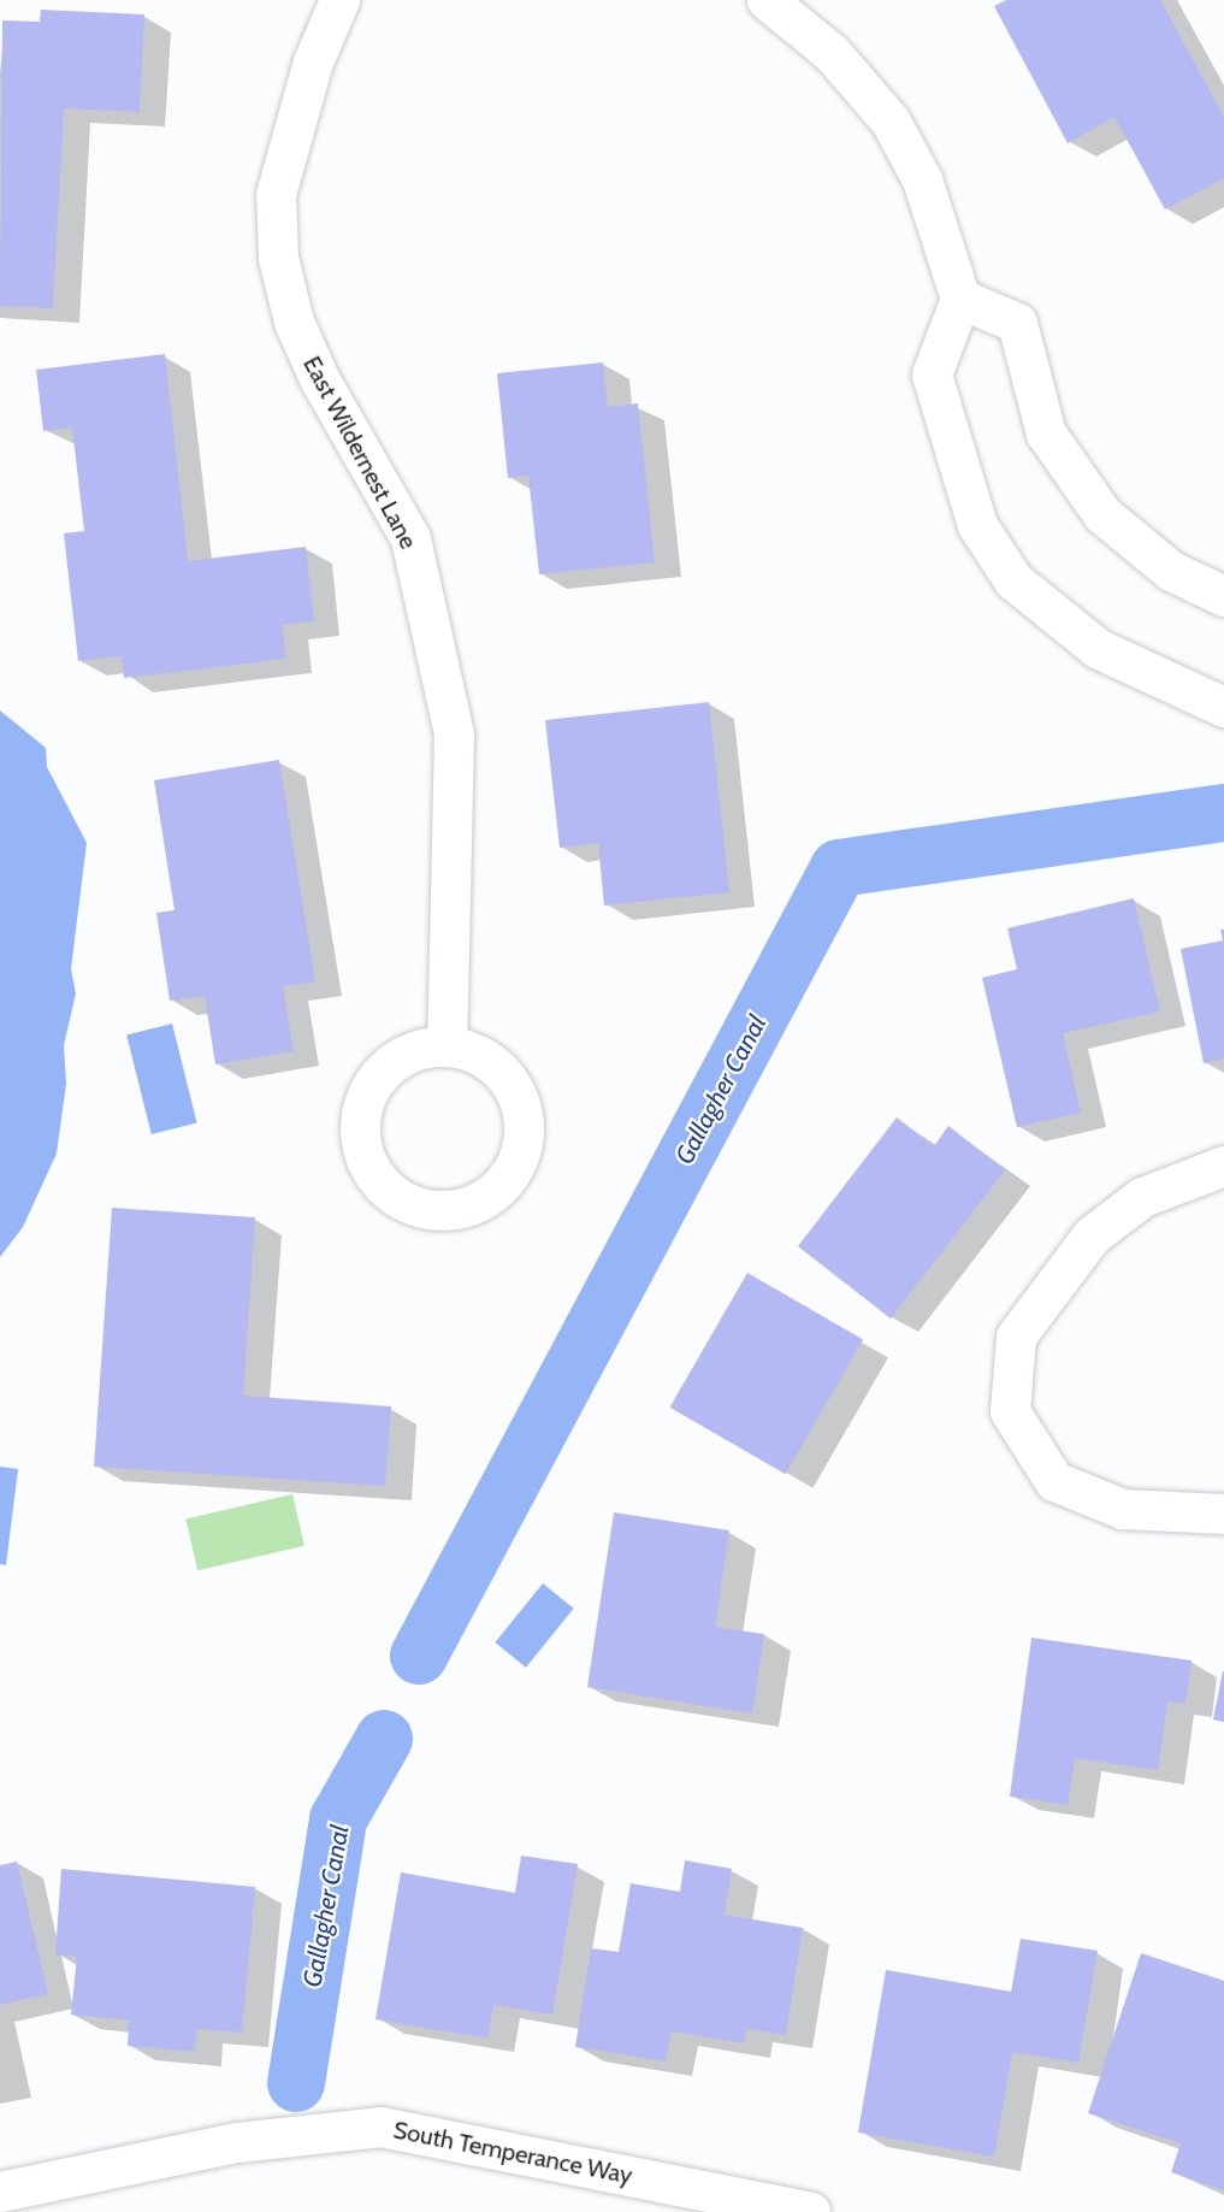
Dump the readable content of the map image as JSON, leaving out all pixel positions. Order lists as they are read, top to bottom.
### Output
{
  "streets": {
    "street": ["East Wildernest Lane", "South Temperance Way"]
  },
  "water": ["Gallagher Canal"]
}
